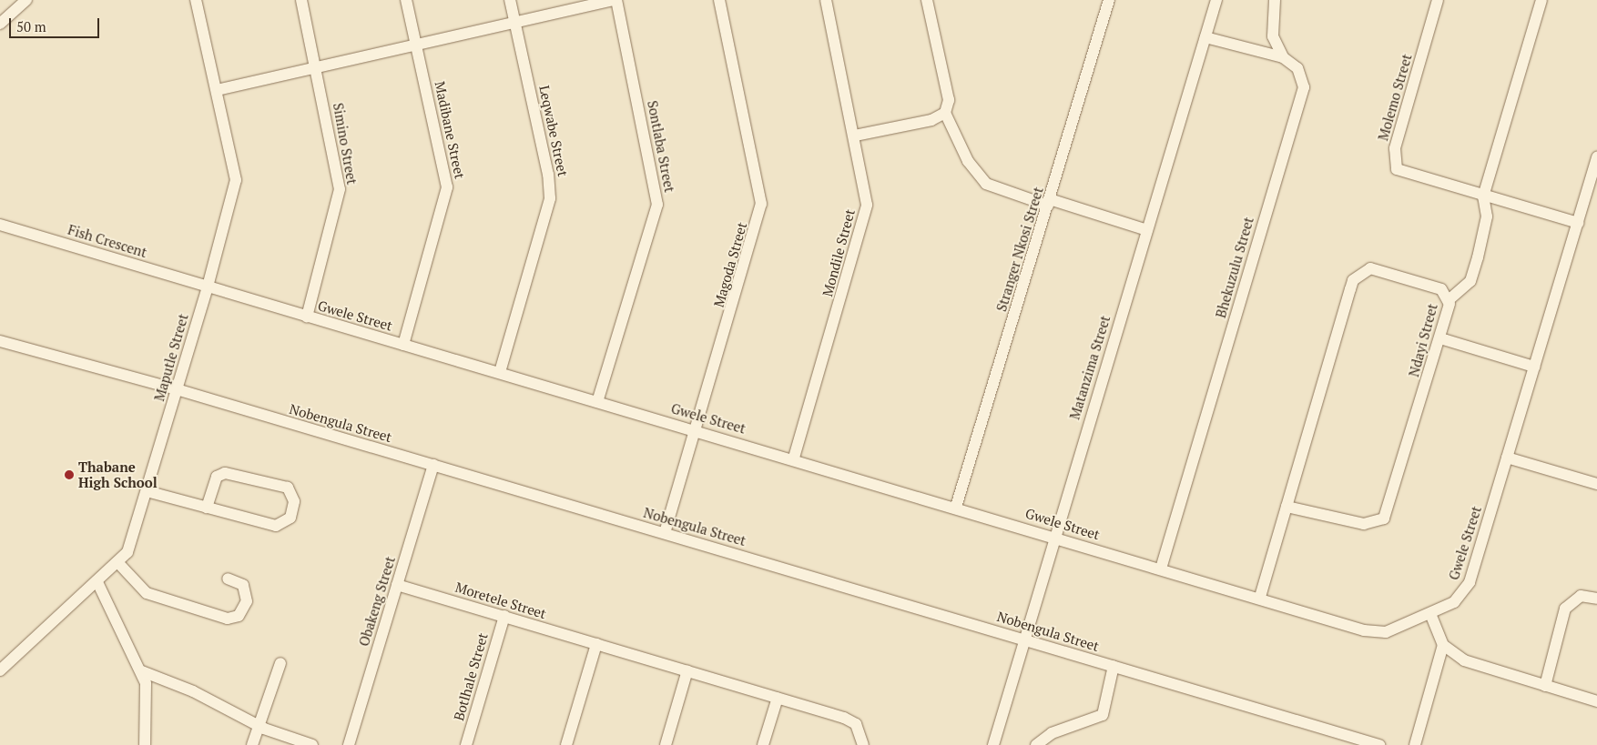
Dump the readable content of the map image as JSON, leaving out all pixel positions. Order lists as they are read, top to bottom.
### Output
{
  "streets": {
    "street": [
      "Molemo Street",
      "Madibane Street",
      "Leqwabe Street",
      "Simino Street",
      "Sontlaba Street",
      "Fish Crescent",
      "Stranger Nkosi Street",
      "Mondile Street",
      "Magoda Street",
      "Bhekuzulu Street",
      "Gwele Street",
      "Ndayi Street",
      "Maputle Street",
      "Matanzima Street",
      "Nobengula Street",
      "Moretele Street",
      "Obakeng Street",
      "Botlhale Street"
    ]
  },
  "crossings": [
    ["Molemo Street", "Gwele Street"],
    ["Madibane Street", "Gwele Street"],
    ["Leqwabe Street", "Gwele Street"],
    ["Simino Street", "Gwele Street"],
    ["Sontlaba Street", "Gwele Street"],
    ["Fish Crescent", "Gwele Street"],
    ["Fish Crescent", "Maputle Street"],
    ["Stranger Nkosi Street", "Gwele Street"],
    ["Mondile Street", "Gwele Street"],
    ["Magoda Street", "Gwele Street"],
    ["Magoda Street", "Nobengula Street"],
    ["Bhekuzulu Street", "Gwele Street"],
    ["Bhekuzulu Street", "Matanzima Street"],
    ["Gwele Street", "Ndayi Street"],
    ["Gwele Street", "Maputle Street"],
    ["Gwele Street", "Matanzima Street"],
    ["Maputle Street", "Nobengula Street"],
    ["Matanzima Street", "Nobengula Street"],
    ["Nobengula Street", "Obakeng Street"],
    ["Moretele Street", "Obakeng Street"],
    ["Moretele Street", "Botlhale Street"]
  ],
  "places": ["Thabane High School"],
  "scale_bar": "50 m"
}
